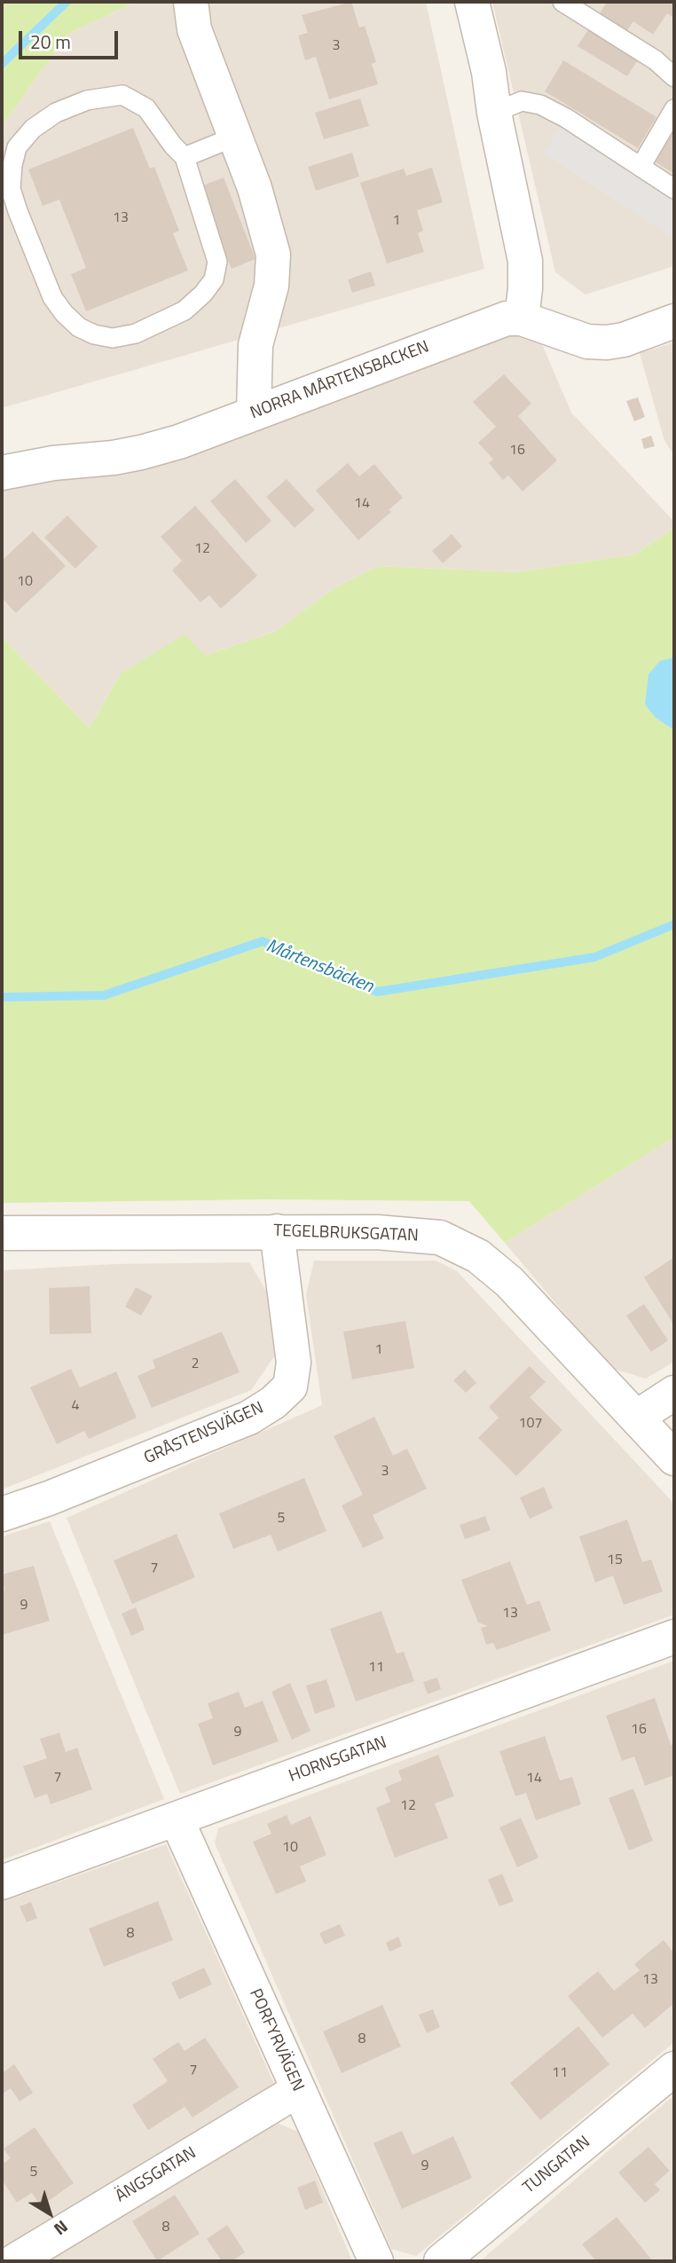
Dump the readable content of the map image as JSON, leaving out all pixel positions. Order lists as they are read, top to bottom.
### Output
{
  "streets": {
    "street": [
      "NORRA MÅRTENSBACKEN",
      "TEGELBRUKSGATAN",
      "GRÅSTENSVÄGEN",
      "HORNSGATAN",
      "PORFYRVÄGEN",
      "TUNGATAN",
      "ÄNGSGATAN"
    ]
  },
  "crossings": [
    ["TEGELBRUKSGATAN", "GRÅSTENSVÄGEN"],
    ["HORNSGATAN", "PORFYRVÄGEN"],
    ["PORFYRVÄGEN", "ÄNGSGATAN"]
  ],
  "water": ["Mårtensbäcken"],
  "house_numbers": [
    "3",
    "13",
    "1",
    "16",
    "14",
    "12",
    "10",
    "1",
    "2",
    "4",
    "107",
    "3",
    "5",
    "15",
    "7",
    "9",
    "13",
    "11",
    "16",
    "9",
    "7",
    "14",
    "12",
    "10",
    "8",
    "13",
    "8",
    "7",
    "11",
    "9",
    "5",
    "8"
  ],
  "scale_bar": "20 m",
  "north": "bottom right"
}
